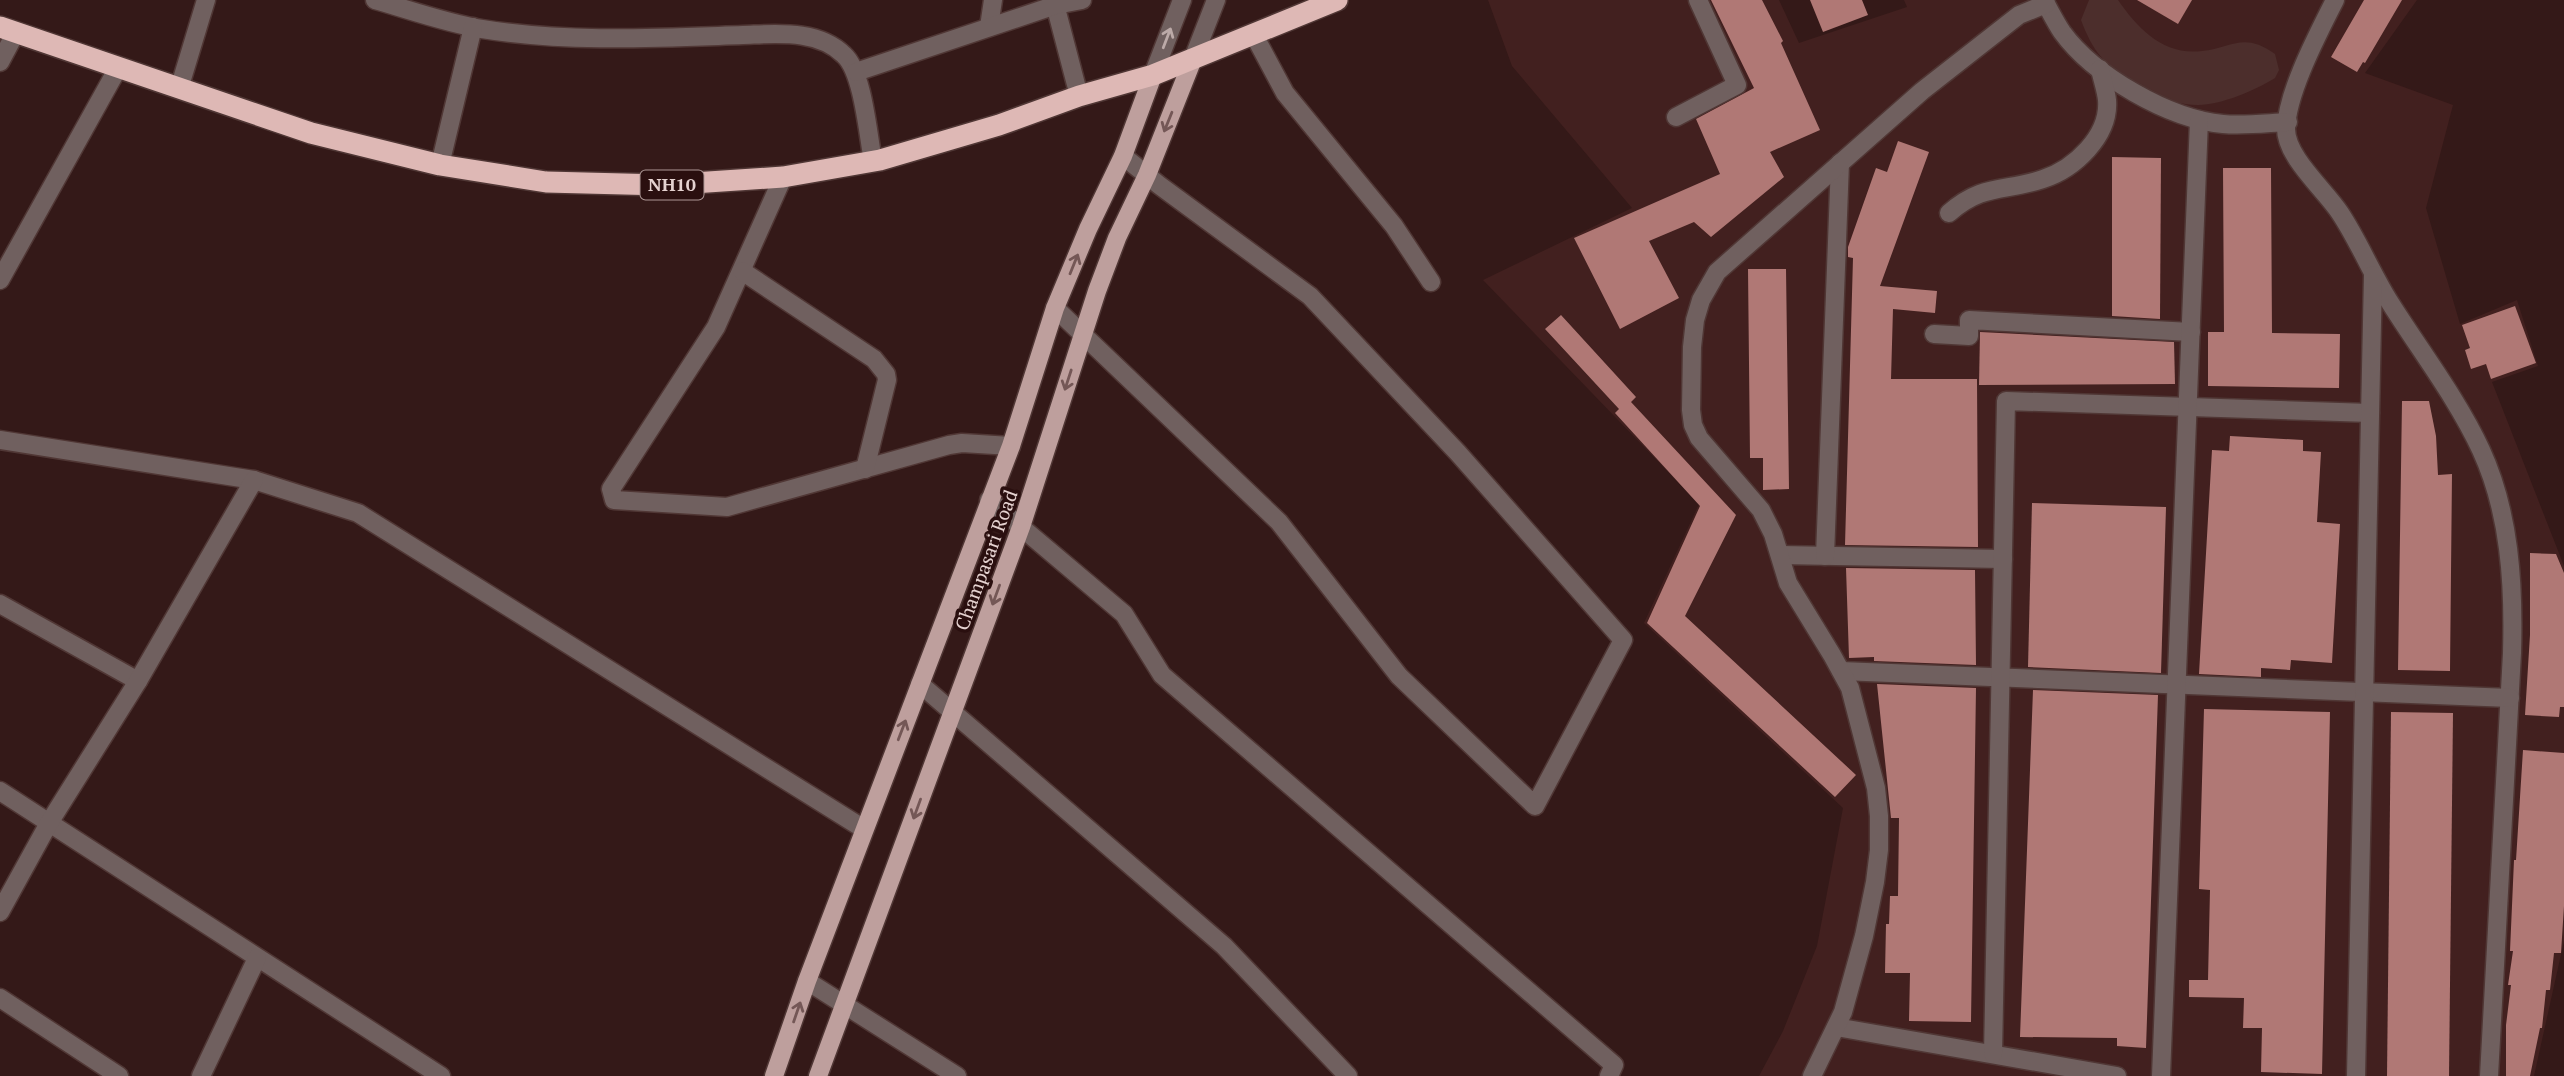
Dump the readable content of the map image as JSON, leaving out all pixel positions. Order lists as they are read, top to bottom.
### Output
{
  "streets": {
    "highway": ["NH10"],
    "main road": ["Champasari Road"]
  },
  "crossings": [
    ["NH10", "Champasari Road"]
  ]
}
